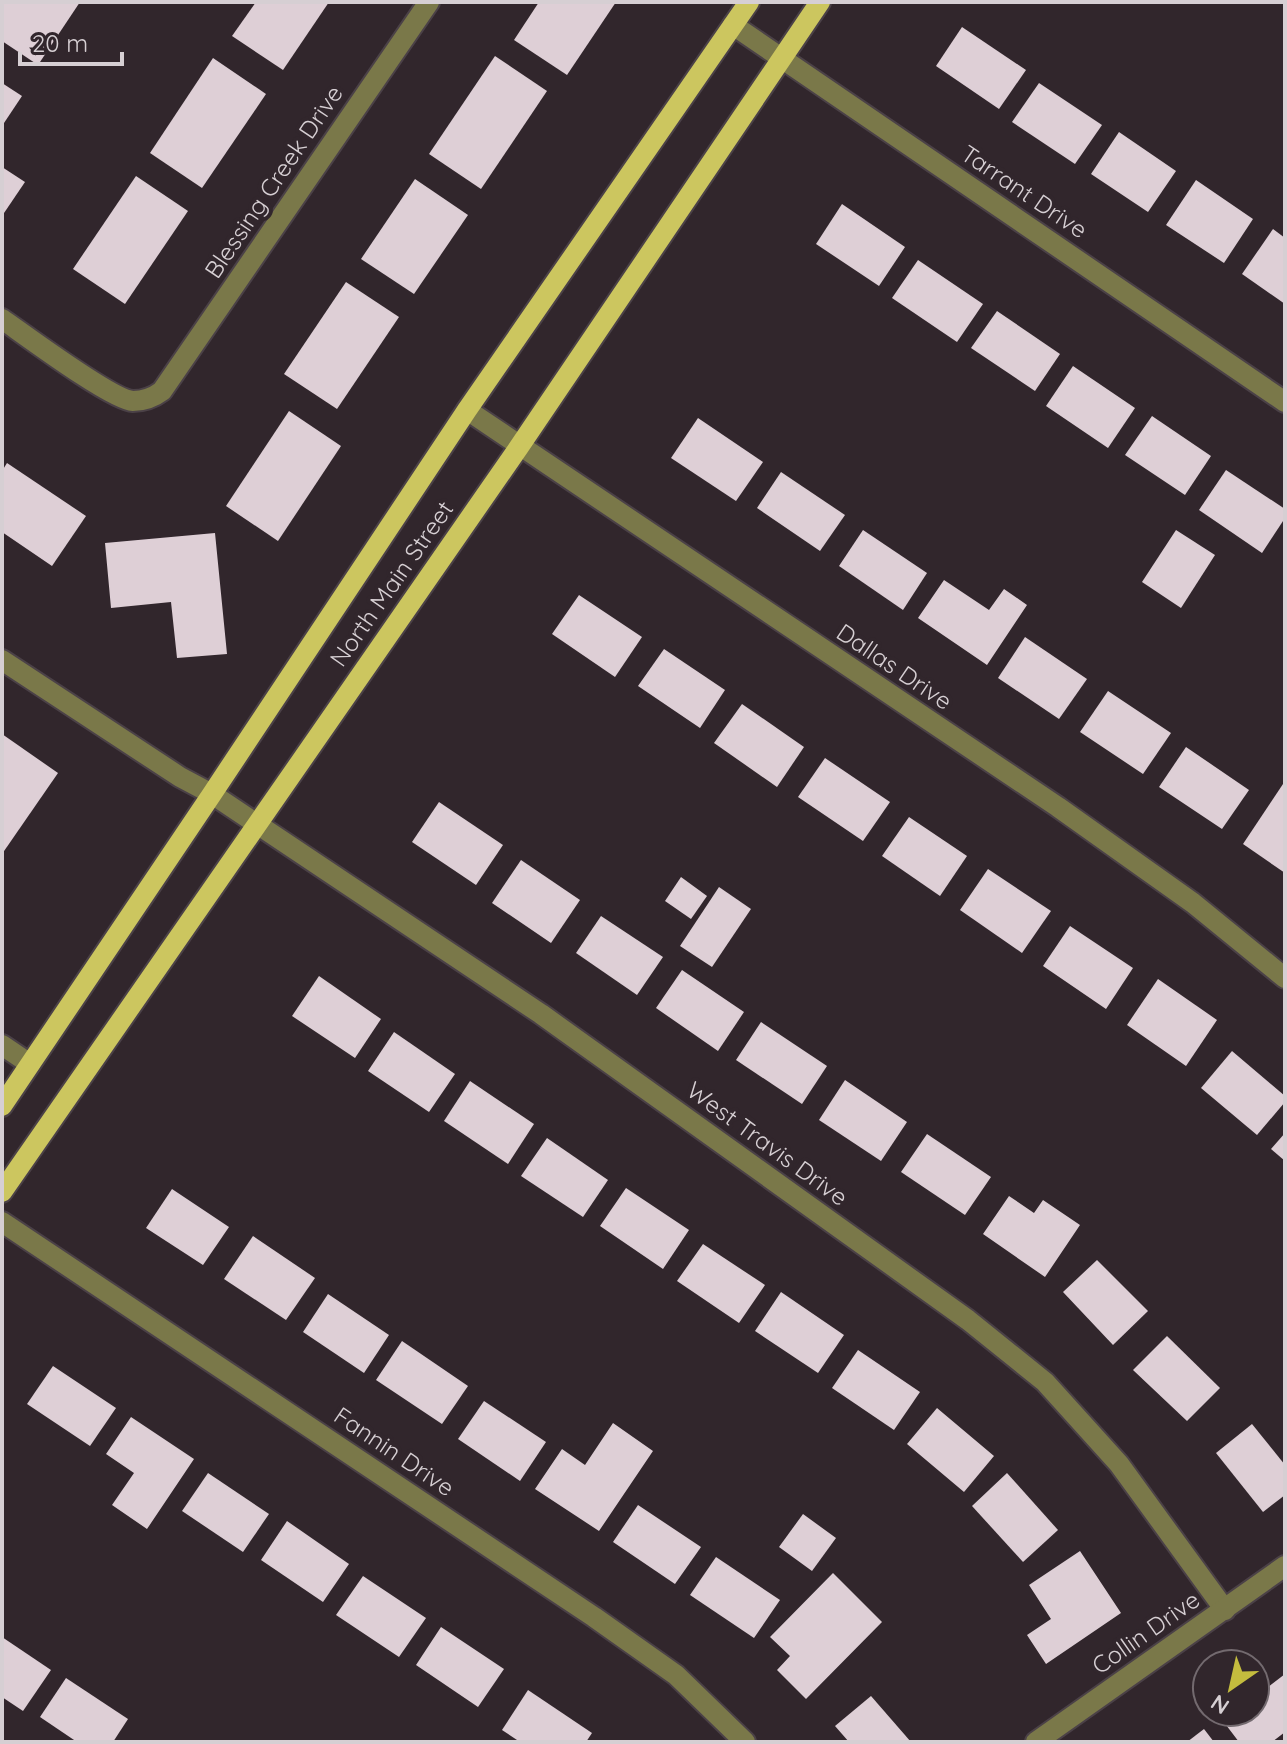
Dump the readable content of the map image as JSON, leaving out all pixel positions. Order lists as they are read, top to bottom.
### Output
{
  "streets": {
    "main road": ["North Main Street"],
    "street": [
      "Blessing Creek Drive",
      "Tarrant Drive",
      "Dallas Drive",
      "West Travis Drive",
      "Fannin Drive",
      "Collin Drive"
    ]
  },
  "crossings": [
    ["Tarrant Drive", "North Main Street"],
    ["North Main Street", "Dallas Drive"],
    ["North Main Street", "West Travis Drive"],
    ["West Travis Drive", "Collin Drive"]
  ],
  "scale_bar": "20 m",
  "north": "bottom left"
}
